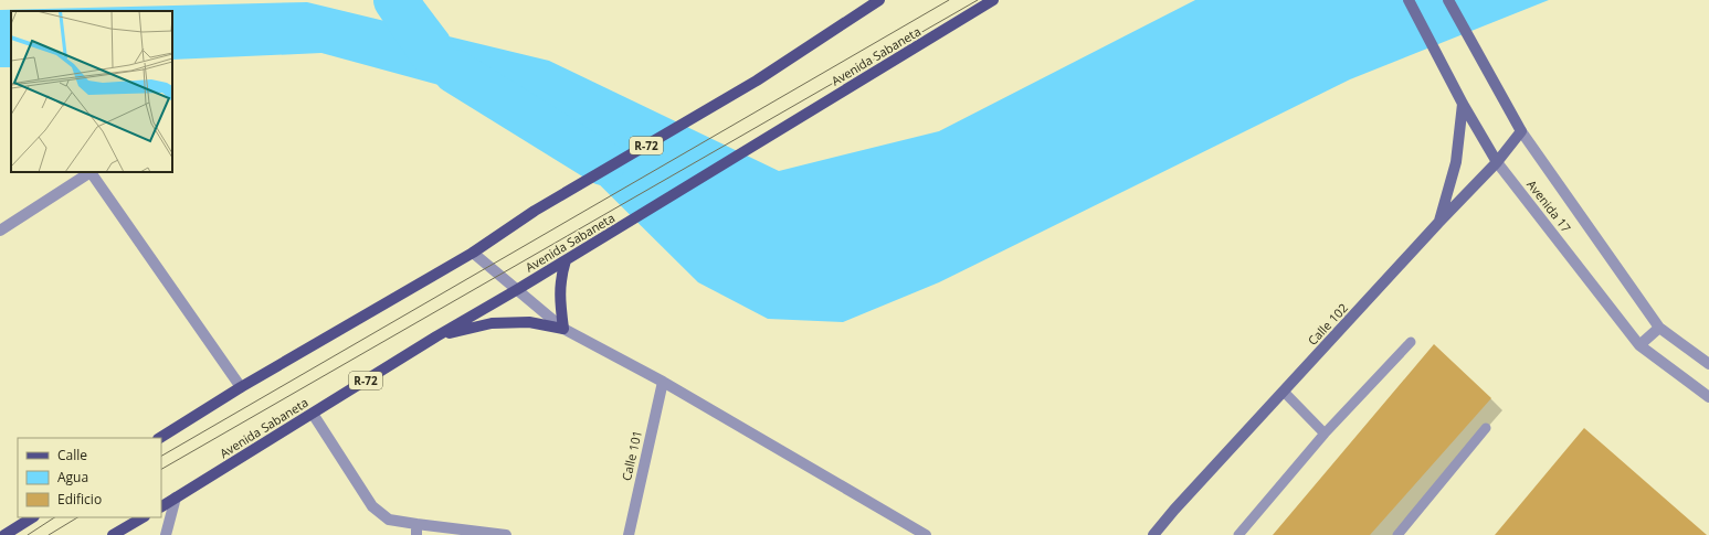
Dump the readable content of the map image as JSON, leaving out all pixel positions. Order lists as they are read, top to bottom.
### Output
{
  "streets": {
    "main road": [
      "Avenida Sabaneta",
      "R-72",
      "Avenida 17",
      "Calle 102"
    ],
    "street": ["Calle 101"]
  },
  "crossings": [
    ["Avenida 17", "Calle 102"]
  ],
  "legend": ["Calle", "Agua", "Edificio"]
}
